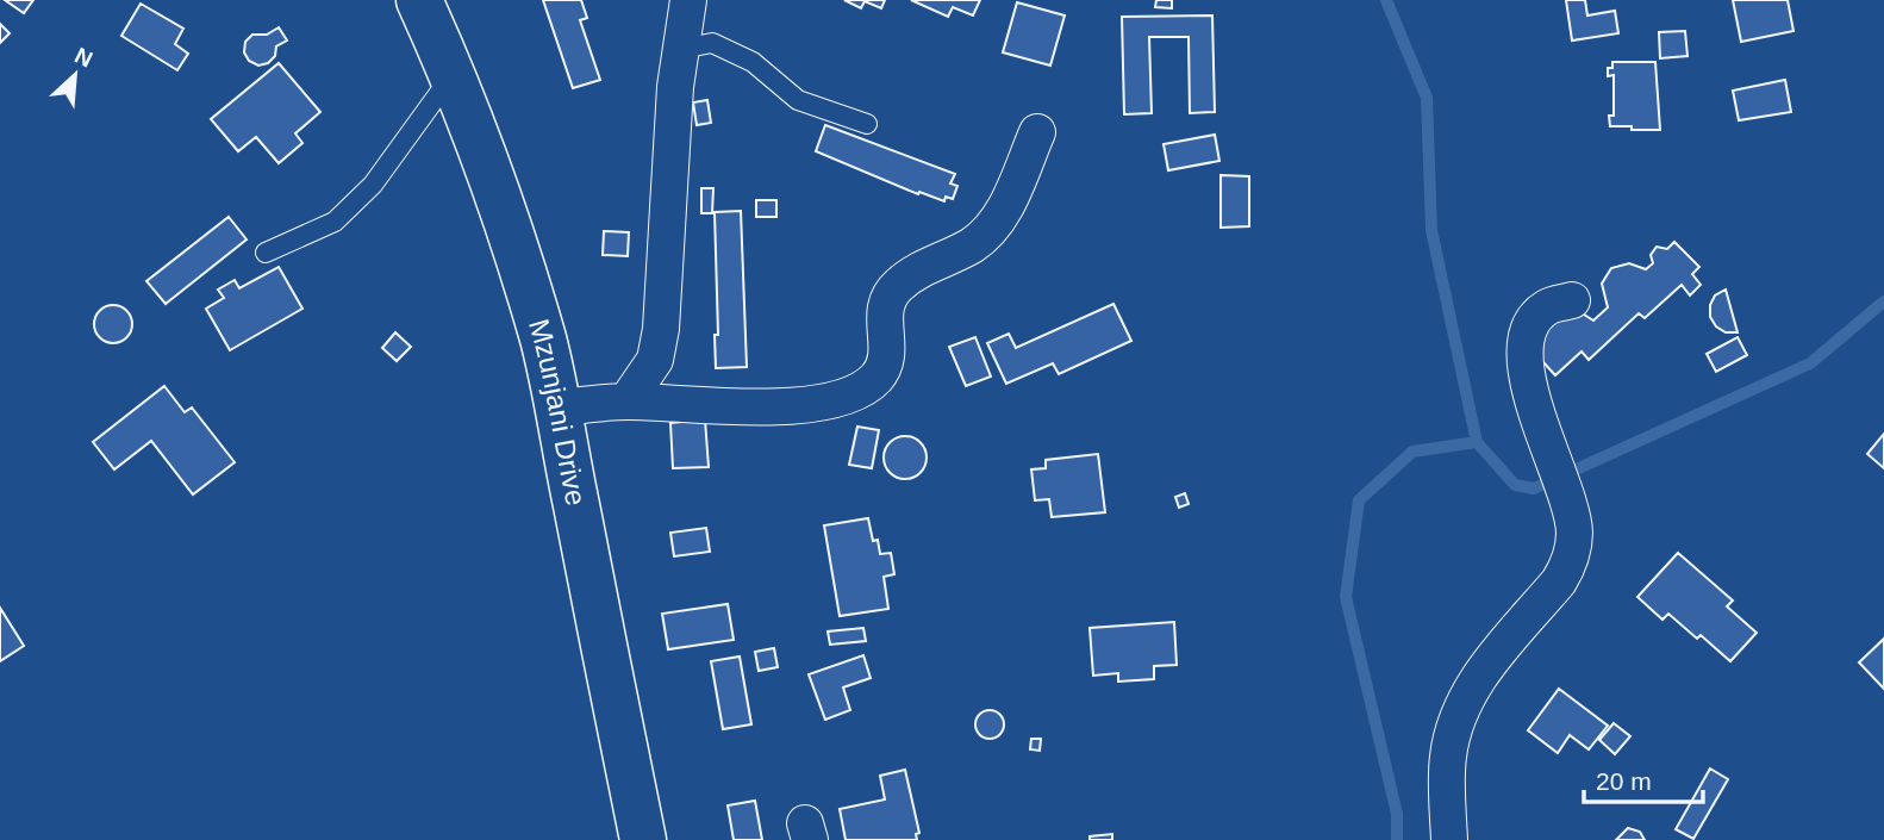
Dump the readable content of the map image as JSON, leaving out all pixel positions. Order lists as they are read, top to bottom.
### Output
{
  "streets": {
    "main road": ["Mzunjani Drive"]
  },
  "scale_bar": "20 m",
  "north": "top right"
}
